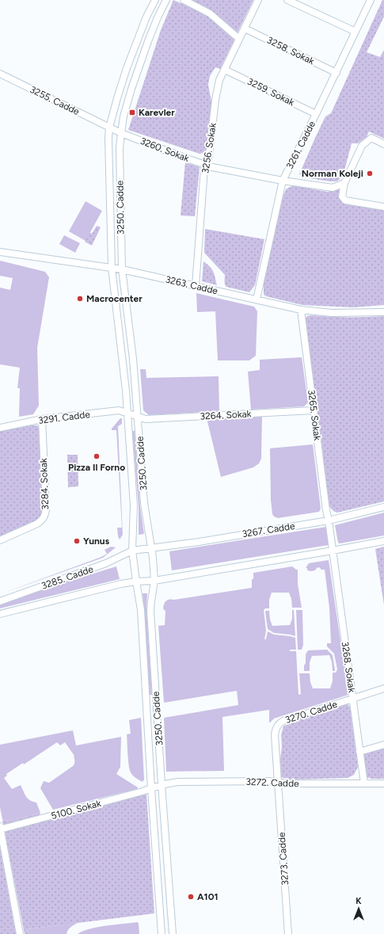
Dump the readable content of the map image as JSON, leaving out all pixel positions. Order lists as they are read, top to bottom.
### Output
{
  "streets": {
    "street": [
      "3258. Sokak",
      "3259. Sokak",
      "3255. Cadde",
      "3261. Cadde",
      "3256. Sokak",
      "3260. Sokak",
      "3250. Cadde",
      "3263. Cadde",
      "3264. Sokak",
      "3265. Sokak",
      "3291. Cadde",
      "3284. Sokak",
      "3267. Cadde",
      "3285. Cadde",
      "3268. Sokak",
      "3270. Cadde",
      "3272. Cadde",
      "5100. Sokak",
      "3273. Cadde"
    ]
  },
  "crossings": [
    ["3258. Sokak", "3261. Cadde"],
    ["3258. Sokak", "3256. Sokak"],
    ["3259. Sokak", "3261. Cadde"],
    ["3259. Sokak", "3256. Sokak"],
    ["3255. Cadde", "3260. Sokak"],
    ["3255. Cadde", "3250. Cadde"],
    ["3261. Cadde", "3260. Sokak"],
    ["3261. Cadde", "3263. Cadde"],
    ["3256. Sokak", "3260. Sokak"],
    ["3256. Sokak", "3263. Cadde"],
    ["3260. Sokak", "3250. Cadde"],
    ["3250. Cadde", "3263. Cadde"],
    ["3250. Cadde", "3264. Sokak"],
    ["3250. Cadde", "3291. Cadde"],
    ["3250. Cadde", "3267. Cadde"],
    ["3250. Cadde", "3285. Cadde"],
    ["3250. Cadde", "3272. Cadde"],
    ["3250. Cadde", "5100. Sokak"],
    ["3263. Cadde", "3265. Sokak"],
    ["3264. Sokak", "3265. Sokak"],
    ["3264. Sokak", "3291. Cadde"],
    ["3265. Sokak", "3267. Cadde"],
    ["3265. Sokak", "3268. Sokak"],
    ["3291. Cadde", "3284. Sokak"],
    ["3267. Cadde", "3285. Cadde"],
    ["3268. Sokak", "3270. Cadde"],
    ["3268. Sokak", "3272. Cadde"],
    ["3270. Cadde", "3272. Cadde"],
    ["3270. Cadde", "3273. Cadde"],
    ["3272. Cadde", "5100. Sokak"],
    ["3272. Cadde", "3273. Cadde"]
  ],
  "places": {
    "transit": ["Karevler"],
    "other": [
      "Norman Koleji",
      "Macrocenter",
      "Pizza Il Forno",
      "Yunus",
      "A101"
    ]
  },
  "north": "top"
}
